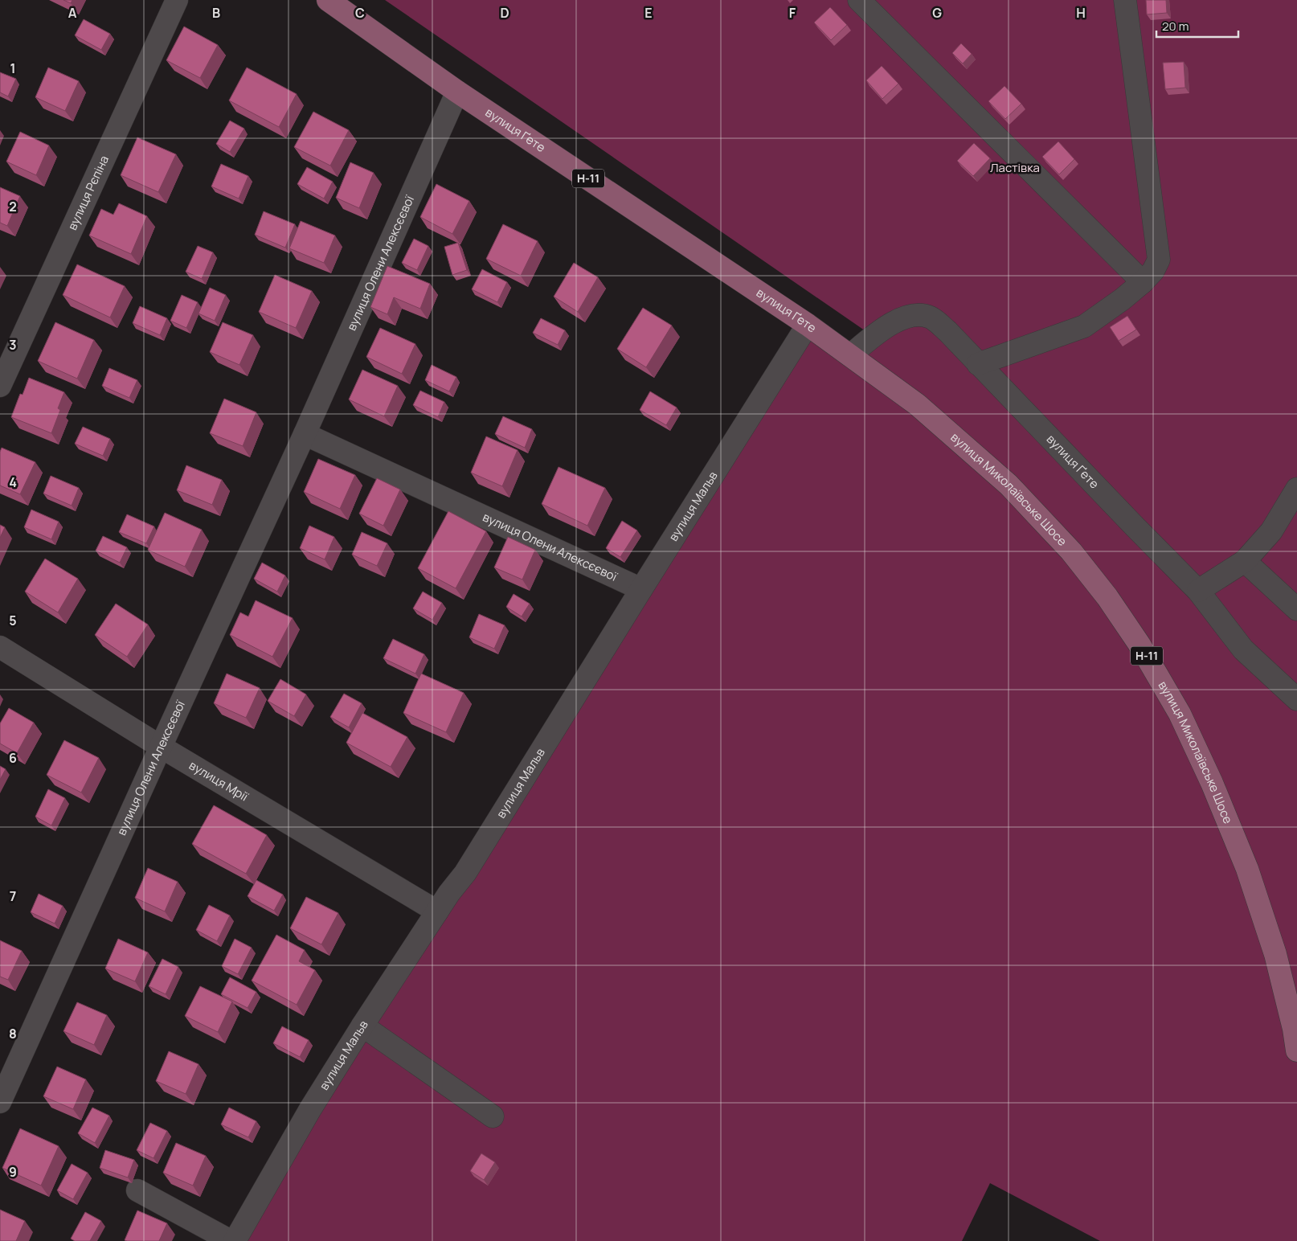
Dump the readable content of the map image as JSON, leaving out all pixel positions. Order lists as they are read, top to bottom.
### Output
{
  "streets": {
    "main road": ["вулиця Ґете", "Н-11", "вулиця Миколаївське Шосе"],
    "street": [
      "вулиця Рєпіна",
      "вулиця Олени Алексєєвої",
      "вулиця Мальв",
      "вулиця Мрії"
    ]
  },
  "crossings": [
    ["вулиця Ґете", "вулиця Олени Алексєєвої"],
    ["вулиця Ґете", "вулиця Миколаївське Шосе"],
    ["вулиця Ґете", "вулиця Мальв"],
    ["вулиця Олени Алексєєвої", "вулиця Мальв"],
    ["вулиця Олени Алексєєвої", "вулиця Мрії"],
    ["вулиця Мальв", "вулиця Мрії"]
  ],
  "parks": ["Ластівка"],
  "scale_bar": "20 m",
  "grid": {
    "columns": [
      "A",
      "B",
      "C",
      "D",
      "E",
      "F",
      "G",
      "H"
    ],
    "rows": [
      "1",
      "2",
      "3",
      "4",
      "5",
      "6",
      "7",
      "8",
      "9"
    ]
  }
}
